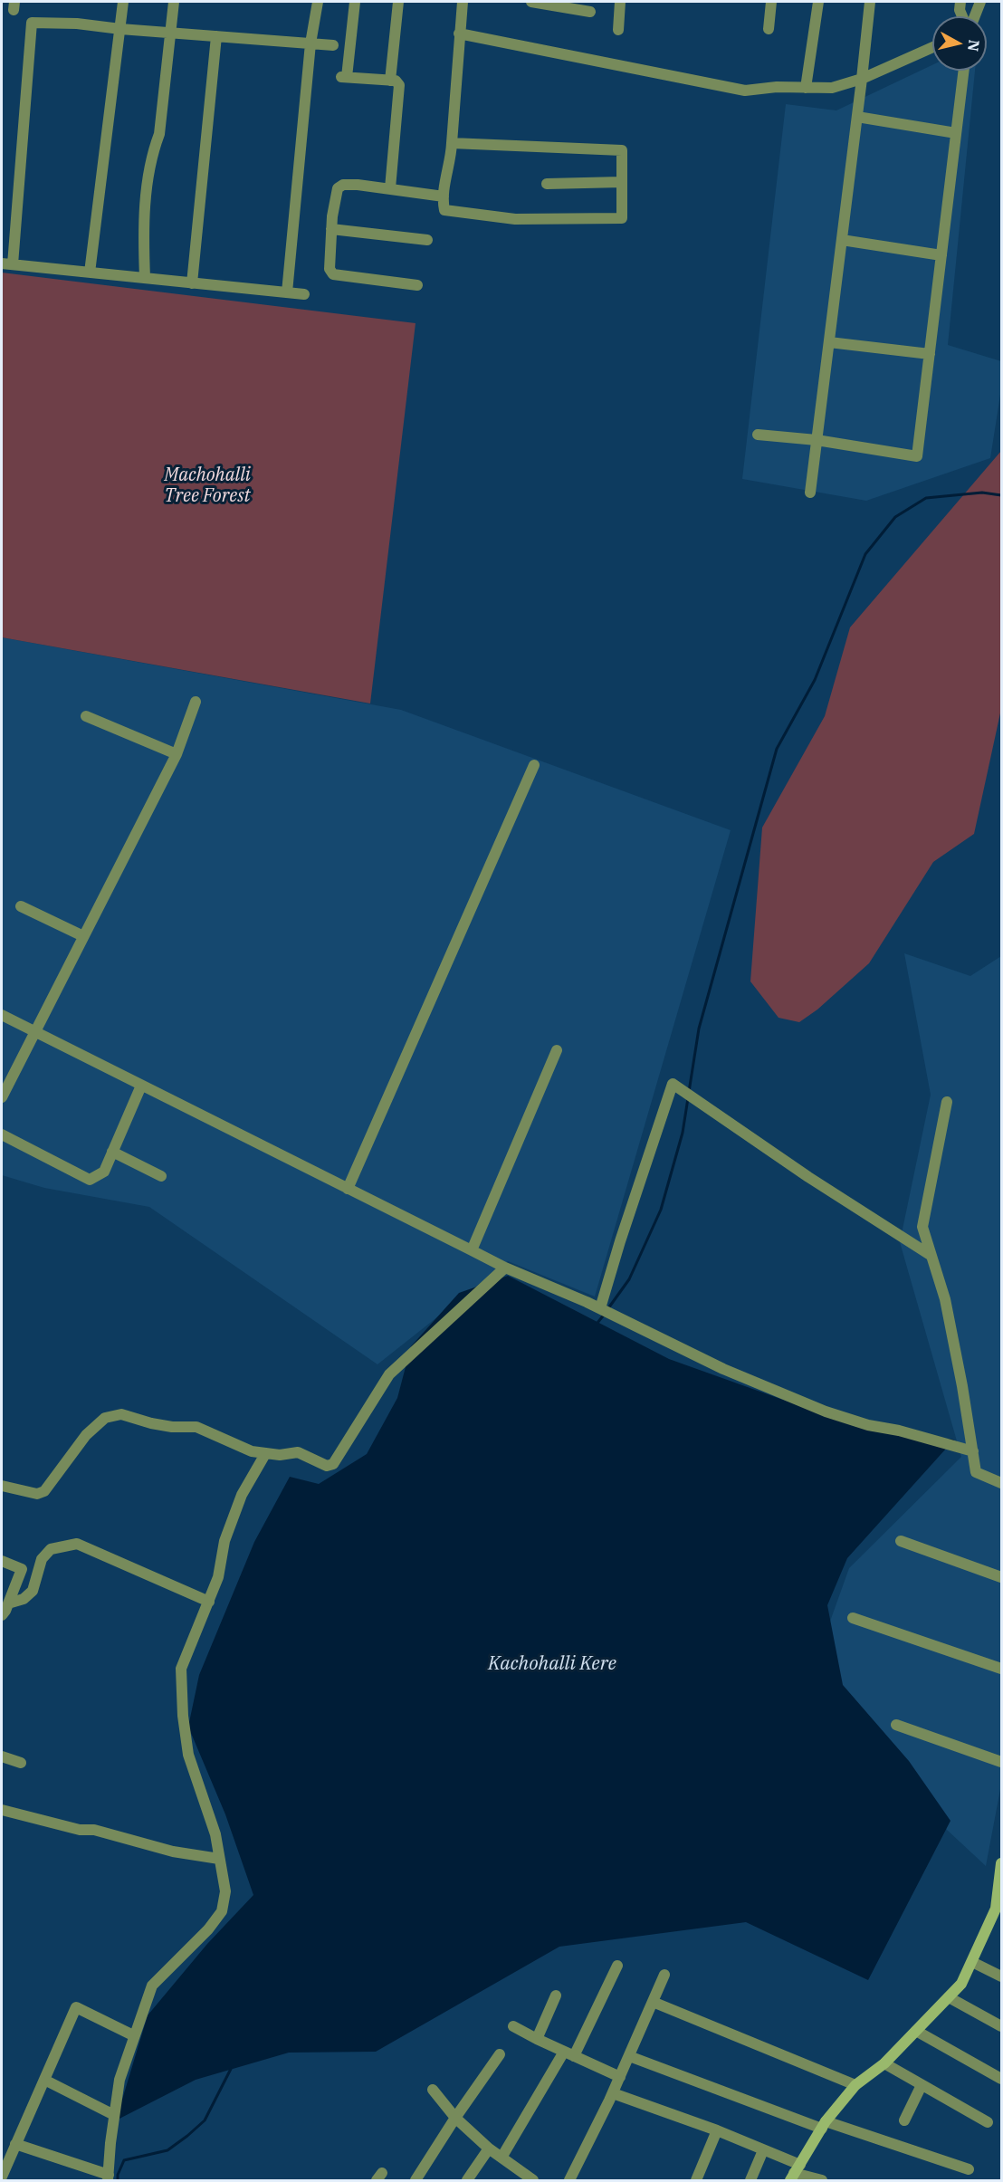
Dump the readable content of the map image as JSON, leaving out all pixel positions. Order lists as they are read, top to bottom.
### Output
{
  "water": ["Kachohalli Kere"],
  "parks": ["Machohalli Tree Forest"],
  "north": "right"
}
